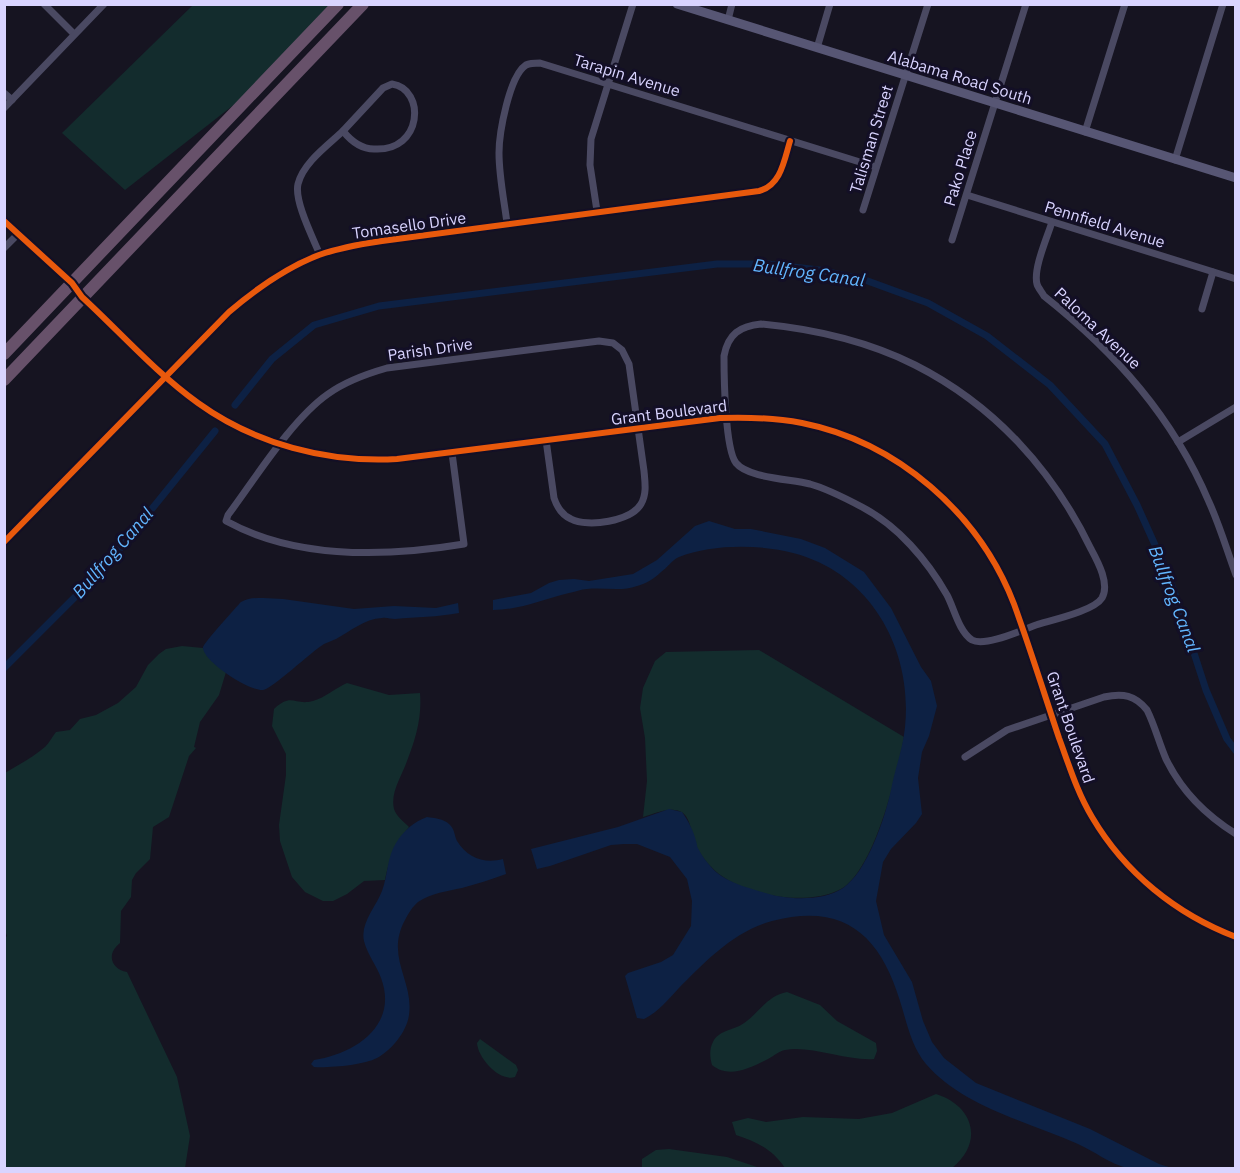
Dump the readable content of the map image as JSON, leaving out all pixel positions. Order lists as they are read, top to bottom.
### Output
{
  "streets": {
    "street": [
      "Tarapin Avenue",
      "Alabama Road South",
      "Talisman Street",
      "Pako Place",
      "Pennfield Avenue",
      "Tomasello Drive",
      "Paloma Avenue",
      "Parish Drive",
      "Grant Boulevard"
    ]
  },
  "crossings": [
    ["Tarapin Avenue", "Talisman Street"],
    ["Tarapin Avenue", "Tomasello Drive"],
    ["Alabama Road South", "Talisman Street"],
    ["Alabama Road South", "Pako Place"],
    ["Pako Place", "Pennfield Avenue"],
    ["Pennfield Avenue", "Paloma Avenue"],
    ["Tomasello Drive", "Grant Boulevard"],
    ["Parish Drive", "Grant Boulevard"]
  ],
  "water": ["Bullfrog Canal"]
}
